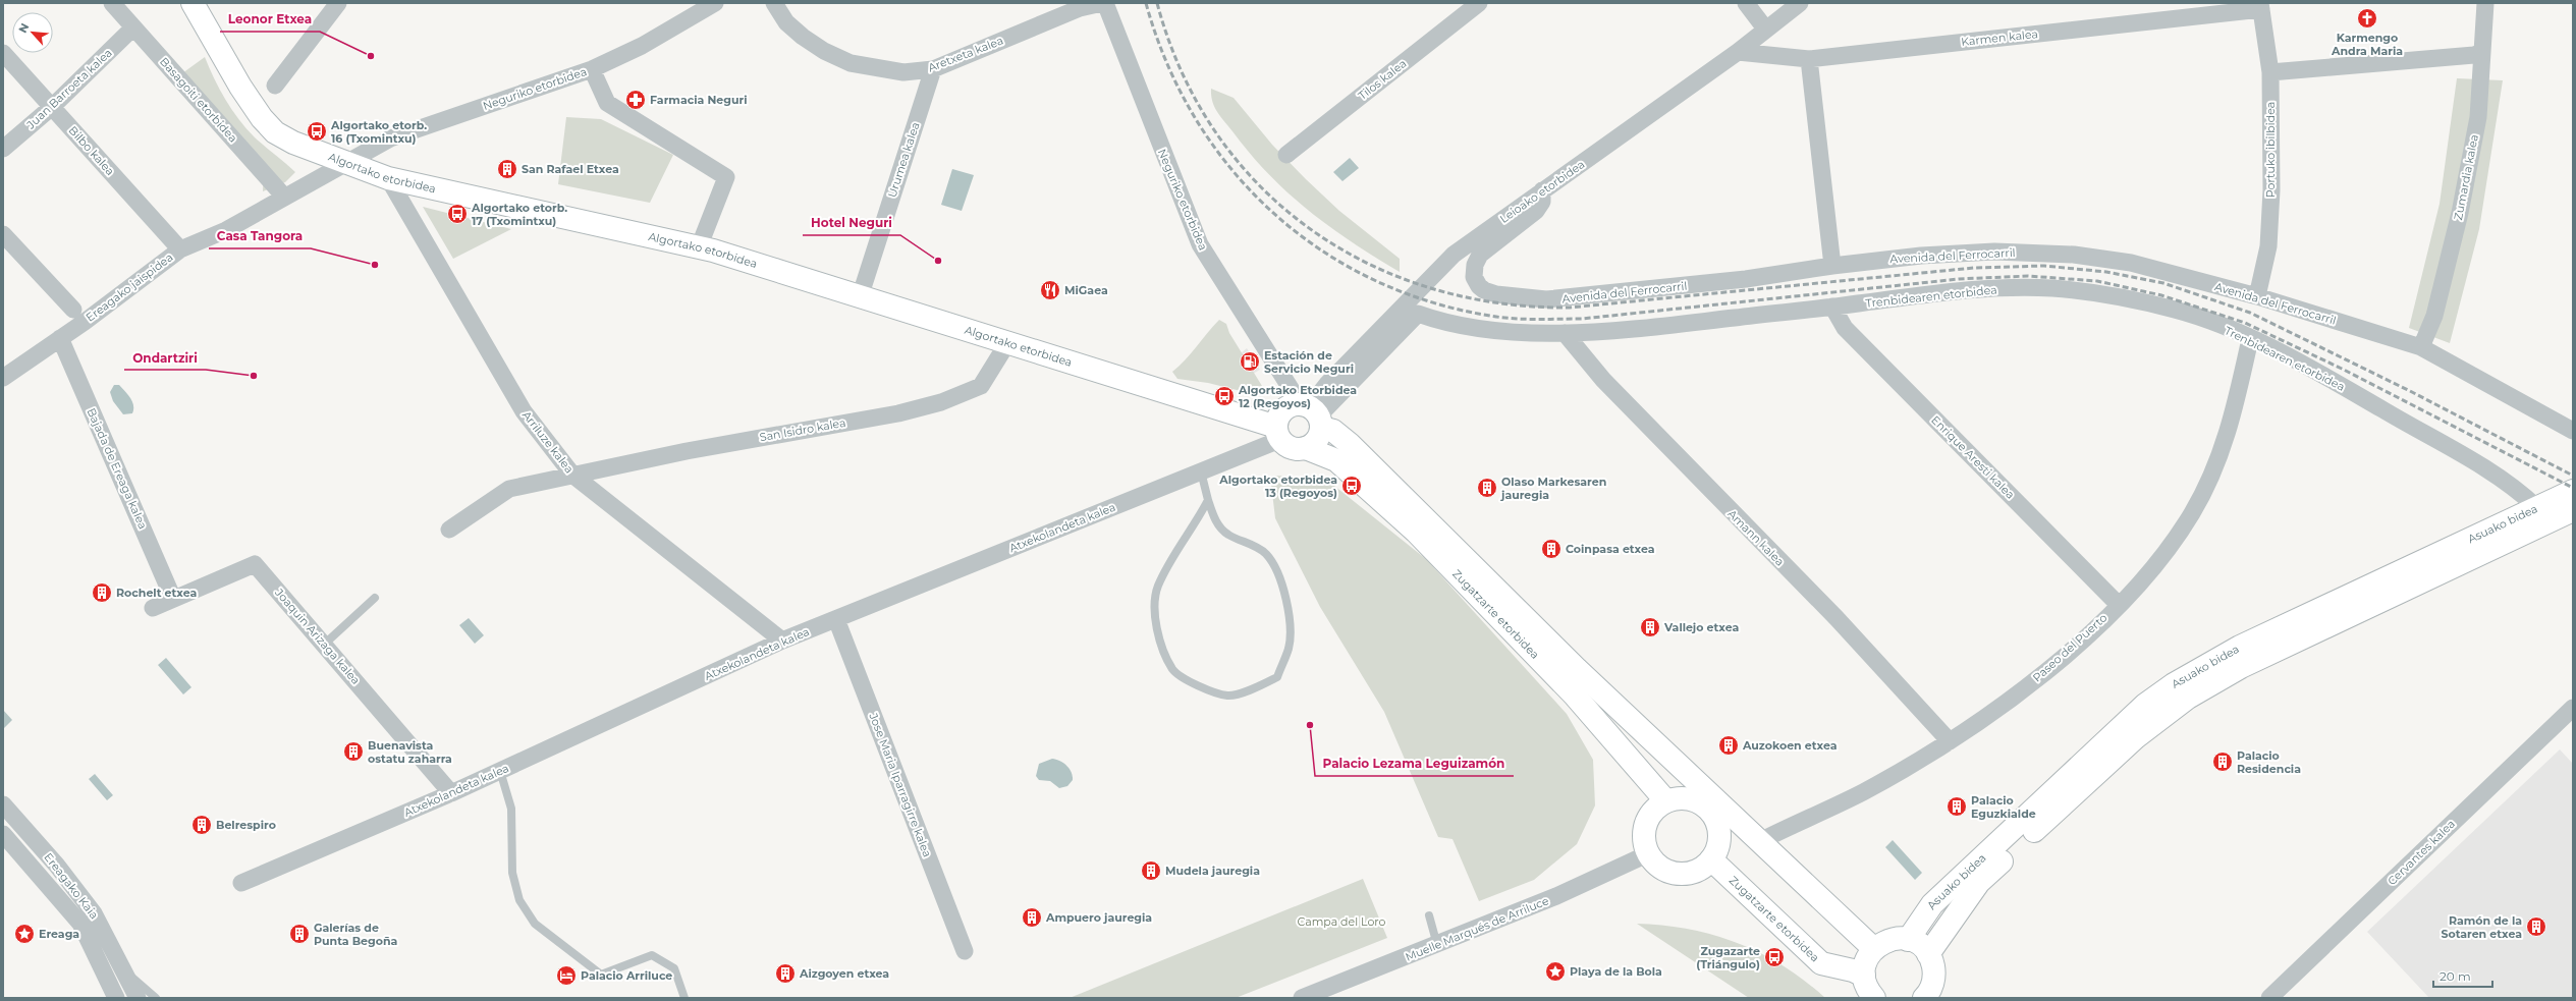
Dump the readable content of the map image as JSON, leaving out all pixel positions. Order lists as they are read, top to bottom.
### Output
{
  "streets": {
    "street": [
      "Karmen kalea",
      "Aretxeta kalea",
      "Tilos kalea",
      "Juan Barroeta kalea",
      "Neguriko etorbidea",
      "Basagoiti etorbidea",
      "Portuko ibilbidea",
      "Bilbo kalea",
      "Urumea kalea",
      "Algortako etorbidea",
      "Zumardia kalea",
      "Leioako etorbidea",
      "Avenida del Ferrocarril",
      "Ereagako jaispidea",
      "Trenbidearen etorbidea",
      "San Isidro kalea",
      "Arriluze kalea",
      "Enrique Aresti kalea",
      "Bajada de Ereaga kalea",
      "Asuako bidea",
      "Atxekolandeta kalea",
      "Amann kalea",
      "Zugatzarte etorbidea",
      "Joaquin Arizaga kalea",
      "Paseo del Puerto",
      "Jose Maria Iparragirre kalea",
      "Cervantes kalea",
      "Ereagako Kaia",
      "Muelle Marqués de Arriluce"
    ]
  },
  "crossings": [
    ["Karmen kalea", "Portuko ibilbidea"],
    ["Karmen kalea", "Leioako etorbidea"],
    ["Aretxeta kalea", "Urumea kalea"],
    ["Juan Barroeta kalea", "Basagoiti etorbidea"],
    ["Juan Barroeta kalea", "Bilbo kalea"],
    ["Neguriko etorbidea", "Algortako etorbidea"],
    ["Neguriko etorbidea", "Leioako etorbidea"],
    ["Neguriko etorbidea", "Ereagako jaispidea"],
    ["Neguriko etorbidea", "Trenbidearen etorbidea"],
    ["Neguriko etorbidea", "Atxekolandeta kalea"],
    ["Neguriko etorbidea", "Zugatzarte etorbidea"],
    ["Basagoiti etorbidea", "Ereagako jaispidea"],
    ["Portuko ibilbidea", "Avenida del Ferrocarril"],
    ["Bilbo kalea", "Ereagako jaispidea"],
    ["Urumea kalea", "Algortako etorbidea"],
    ["Algortako etorbidea", "Leioako etorbidea"],
    ["Algortako etorbidea", "Ereagako jaispidea"],
    ["Algortako etorbidea", "Trenbidearen etorbidea"],
    ["Algortako etorbidea", "San Isidro kalea"],
    ["Algortako etorbidea", "Arriluze kalea"],
    ["Algortako etorbidea", "Atxekolandeta kalea"],
    ["Algortako etorbidea", "Zugatzarte etorbidea"],
    ["Zumardia kalea", "Avenida del Ferrocarril"],
    ["Leioako etorbidea", "Avenida del Ferrocarril"],
    ["Leioako etorbidea", "Trenbidearen etorbidea"],
    ["Leioako etorbidea", "Atxekolandeta kalea"],
    ["Leioako etorbidea", "Zugatzarte etorbidea"],
    ["Ereagako jaispidea", "Bajada de Ereaga kalea"],
    ["Trenbidearen etorbidea", "Enrique Aresti kalea"],
    ["Trenbidearen etorbidea", "Asuako bidea"],
    ["Trenbidearen etorbidea", "Atxekolandeta kalea"],
    ["Trenbidearen etorbidea", "Amann kalea"],
    ["Trenbidearen etorbidea", "Zugatzarte etorbidea"],
    ["Trenbidearen etorbidea", "Paseo del Puerto"],
    ["San Isidro kalea", "Arriluze kalea"],
    ["Arriluze kalea", "Atxekolandeta kalea"],
    ["Enrique Aresti kalea", "Paseo del Puerto"],
    ["Bajada de Ereaga kalea", "Joaquin Arizaga kalea"],
    ["Atxekolandeta kalea", "Zugatzarte etorbidea"],
    ["Atxekolandeta kalea", "Joaquin Arizaga kalea"],
    ["Atxekolandeta kalea", "Jose Maria Iparragirre kalea"],
    ["Amann kalea", "Paseo del Puerto"],
    ["Zugatzarte etorbidea", "Paseo del Puerto"],
    ["Zugatzarte etorbidea", "Muelle Marqués de Arriluce"]
  ],
  "parks": ["Campa del Loro"],
  "places": {
    "church": ["Karmengo Andra Maria"],
    "other": [
      "Leonor Etxea",
      "Hotel Neguri",
      "Casa Tangora",
      "Ondartziri",
      "Palacio Lezama Leguizamón"
    ],
    "pharmacy": ["Farmacia Neguri"],
    "bus stop": [
      "Algortako etorb. 16 (Txomintxu)",
      "Algortako etorb. 17 (Txomintxu)",
      "Algortako Etorbidea 12 (Regoyos)",
      "Algortako etorbidea 13 (Regoyos)",
      "Zugazarte (Triángulo)"
    ],
    "building": [
      "San Rafael Etxea",
      "Olaso Markesaren jauregia",
      "Coinpasa etxea",
      "Rochelt etxea",
      "Vallejo etxea",
      "Auzokoen etxea",
      "Buenavista ostatu zaharra",
      "Palacio Residencia",
      "Palacio Eguzkialde",
      "Belrespiro",
      "Mudela jauregia",
      "Ampuero jauregia",
      "Ramón de la Sotaren etxea",
      "Galerías de Punta Begoña",
      "Aizgoyen etxea"
    ],
    "restaurant": ["MiGaea"],
    "fuel station": ["Estación de Servicio Neguri"],
    "place": ["Ereaga", "Playa de la Bola"],
    "hotel": ["Palacio Arriluce"]
  },
  "scale_bar": "20 m",
  "north": "top left"
}
